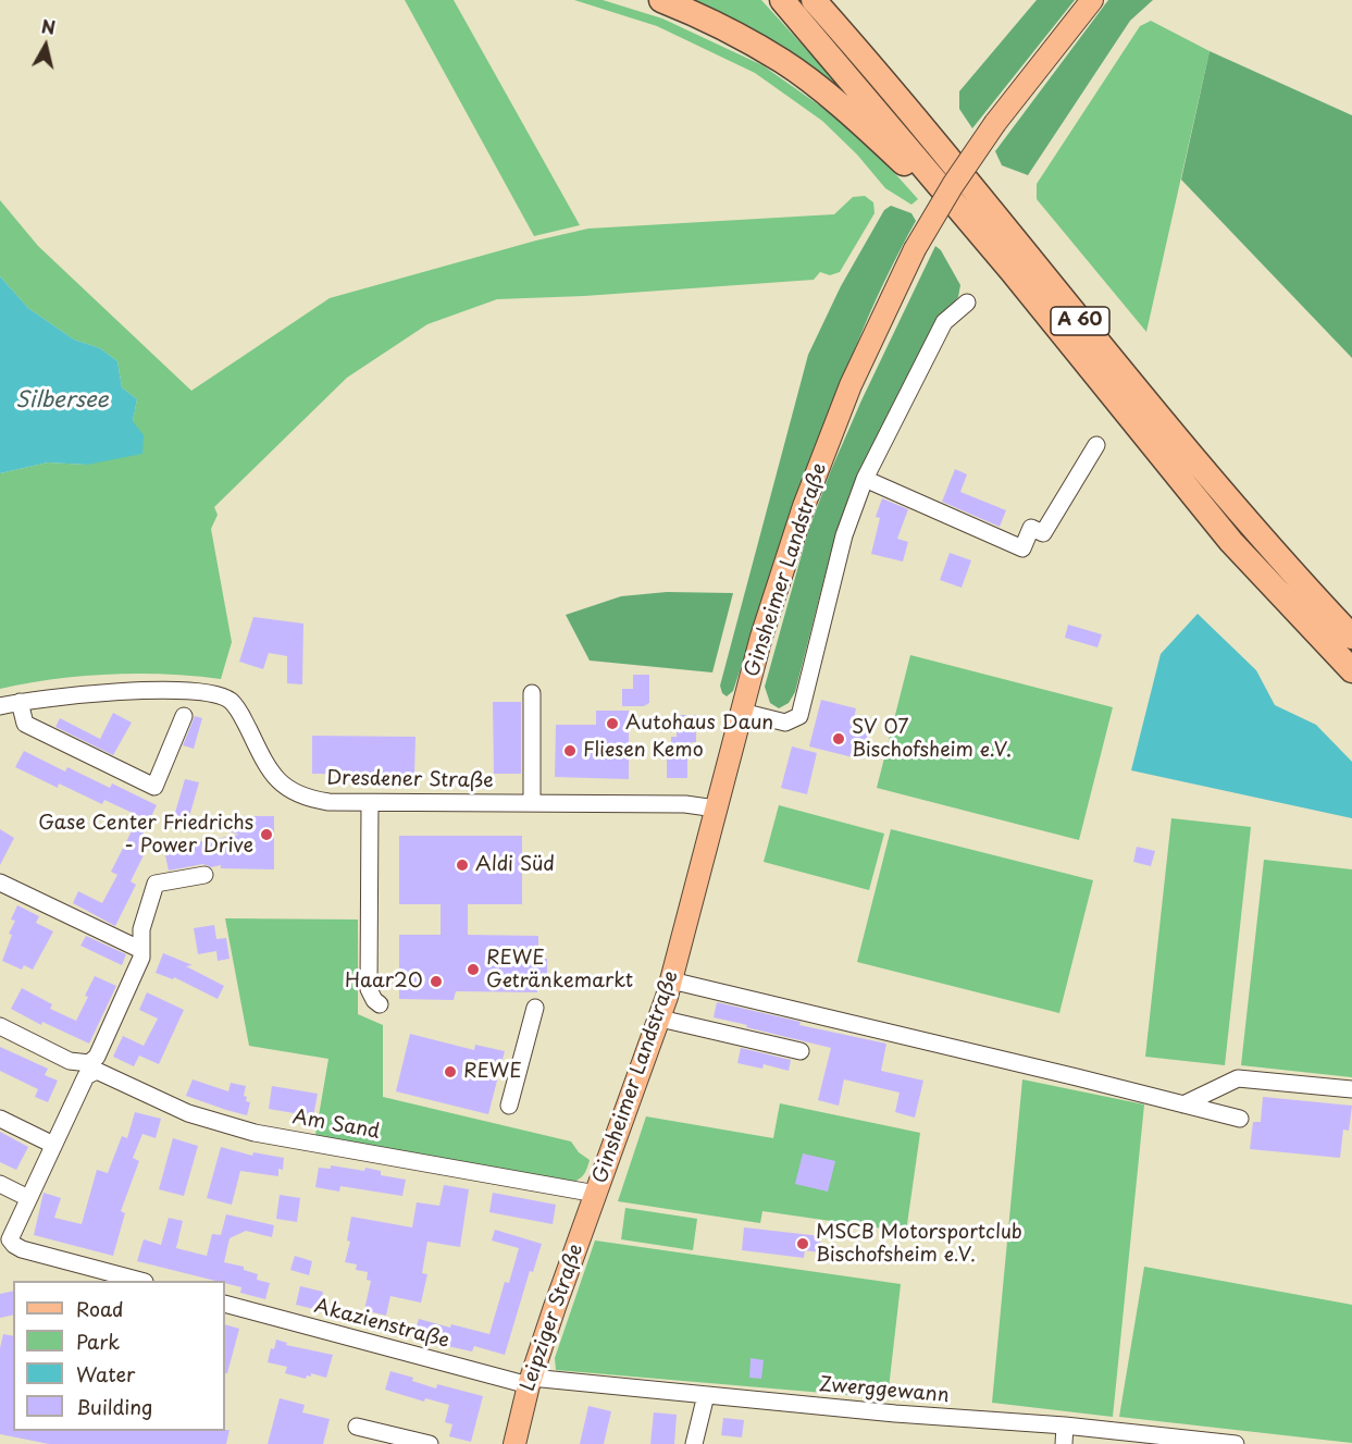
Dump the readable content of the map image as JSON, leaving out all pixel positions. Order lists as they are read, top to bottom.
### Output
{
  "streets": {
    "highway": ["A 60"],
    "main road": ["Ginsheimer Landstraße", "Leipziger Straße"],
    "street": [
      "Dresdener Straße",
      "Am Sand",
      "Akazienstraße",
      "Zwerggewann"
    ]
  },
  "crossings": [
    ["Ginsheimer Landstraße", "Dresdener Straße"],
    ["Ginsheimer Landstraße", "Am Sand"],
    ["Ginsheimer Landstraße", "Leipziger Straße"],
    ["Am Sand", "Leipziger Straße"],
    ["Leipziger Straße", "Akazienstraße"],
    ["Leipziger Straße", "Zwerggewann"],
    ["Akazienstraße", "Zwerggewann"]
  ],
  "water": ["Silbersee"],
  "places": [
    "Autohaus Daun",
    "SV 07 Bischofsheim e.V.",
    "Fliesen Kemo",
    "Gase Center Friedrichs - Power Drive",
    "Aldi Süd",
    "REWE Getränkemarkt",
    "Haar2O",
    "REWE",
    "MSCB Motorsportclub Bischofsheim e.V."
  ],
  "legend": [
    "Road",
    "Park",
    "Water",
    "Building"
  ],
  "north": "top"
}
